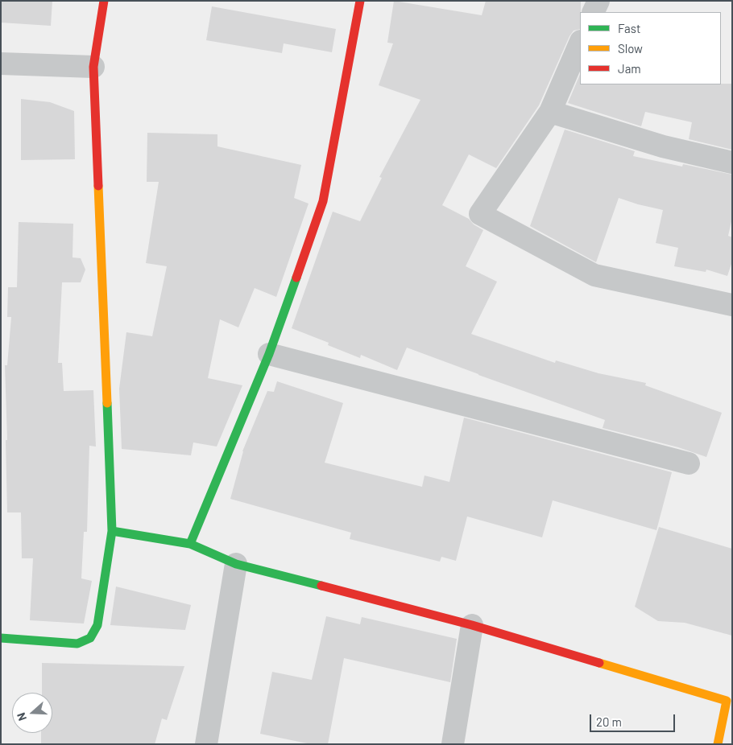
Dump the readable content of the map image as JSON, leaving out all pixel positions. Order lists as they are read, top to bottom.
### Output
{
  "legend": ["Fast", "Slow", "Jam"],
  "scale_bar": "20 m",
  "north": "left"
}
